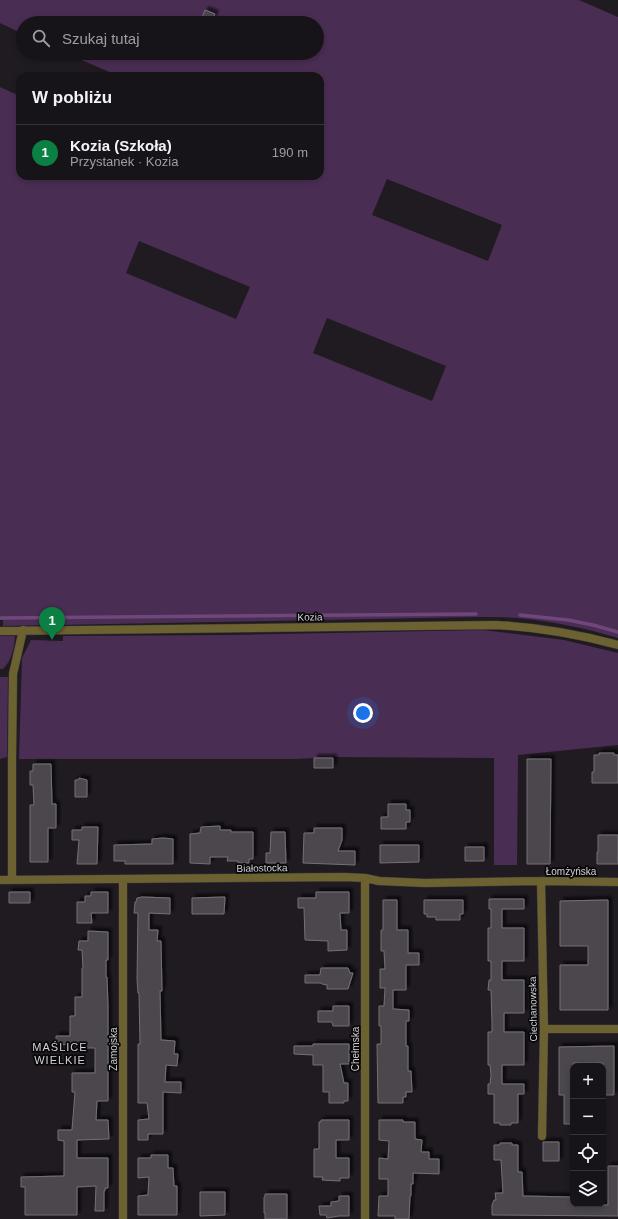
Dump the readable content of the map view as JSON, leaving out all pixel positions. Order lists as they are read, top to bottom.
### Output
{
  "streets": {
    "street": [
      "Kozia",
      "Białostocka",
      "Łomżyńska",
      "Ciechanowska",
      "Zamojska",
      "Chełmska"
    ]
  },
  "crossings": [
    ["Białostocka", "Łomżyńska"],
    ["Białostocka", "Zamojska"],
    ["Białostocka", "Chełmska"],
    ["Łomżyńska", "Ciechanowska"]
  ],
  "districts": ["MAŚLICE WIELKIE"],
  "page": {
    "search": "Szukaj tutaj",
    "heading": "W pobliżu",
    "list": [
      {
        "mark": "1",
        "name": "Kozia (Szkoła)",
        "note": "Przystanek · Kozia",
        "value": "190 m"
      }
    ],
    "pins": "1",
    "map_buttons": ["+", "−"]
  }
}
